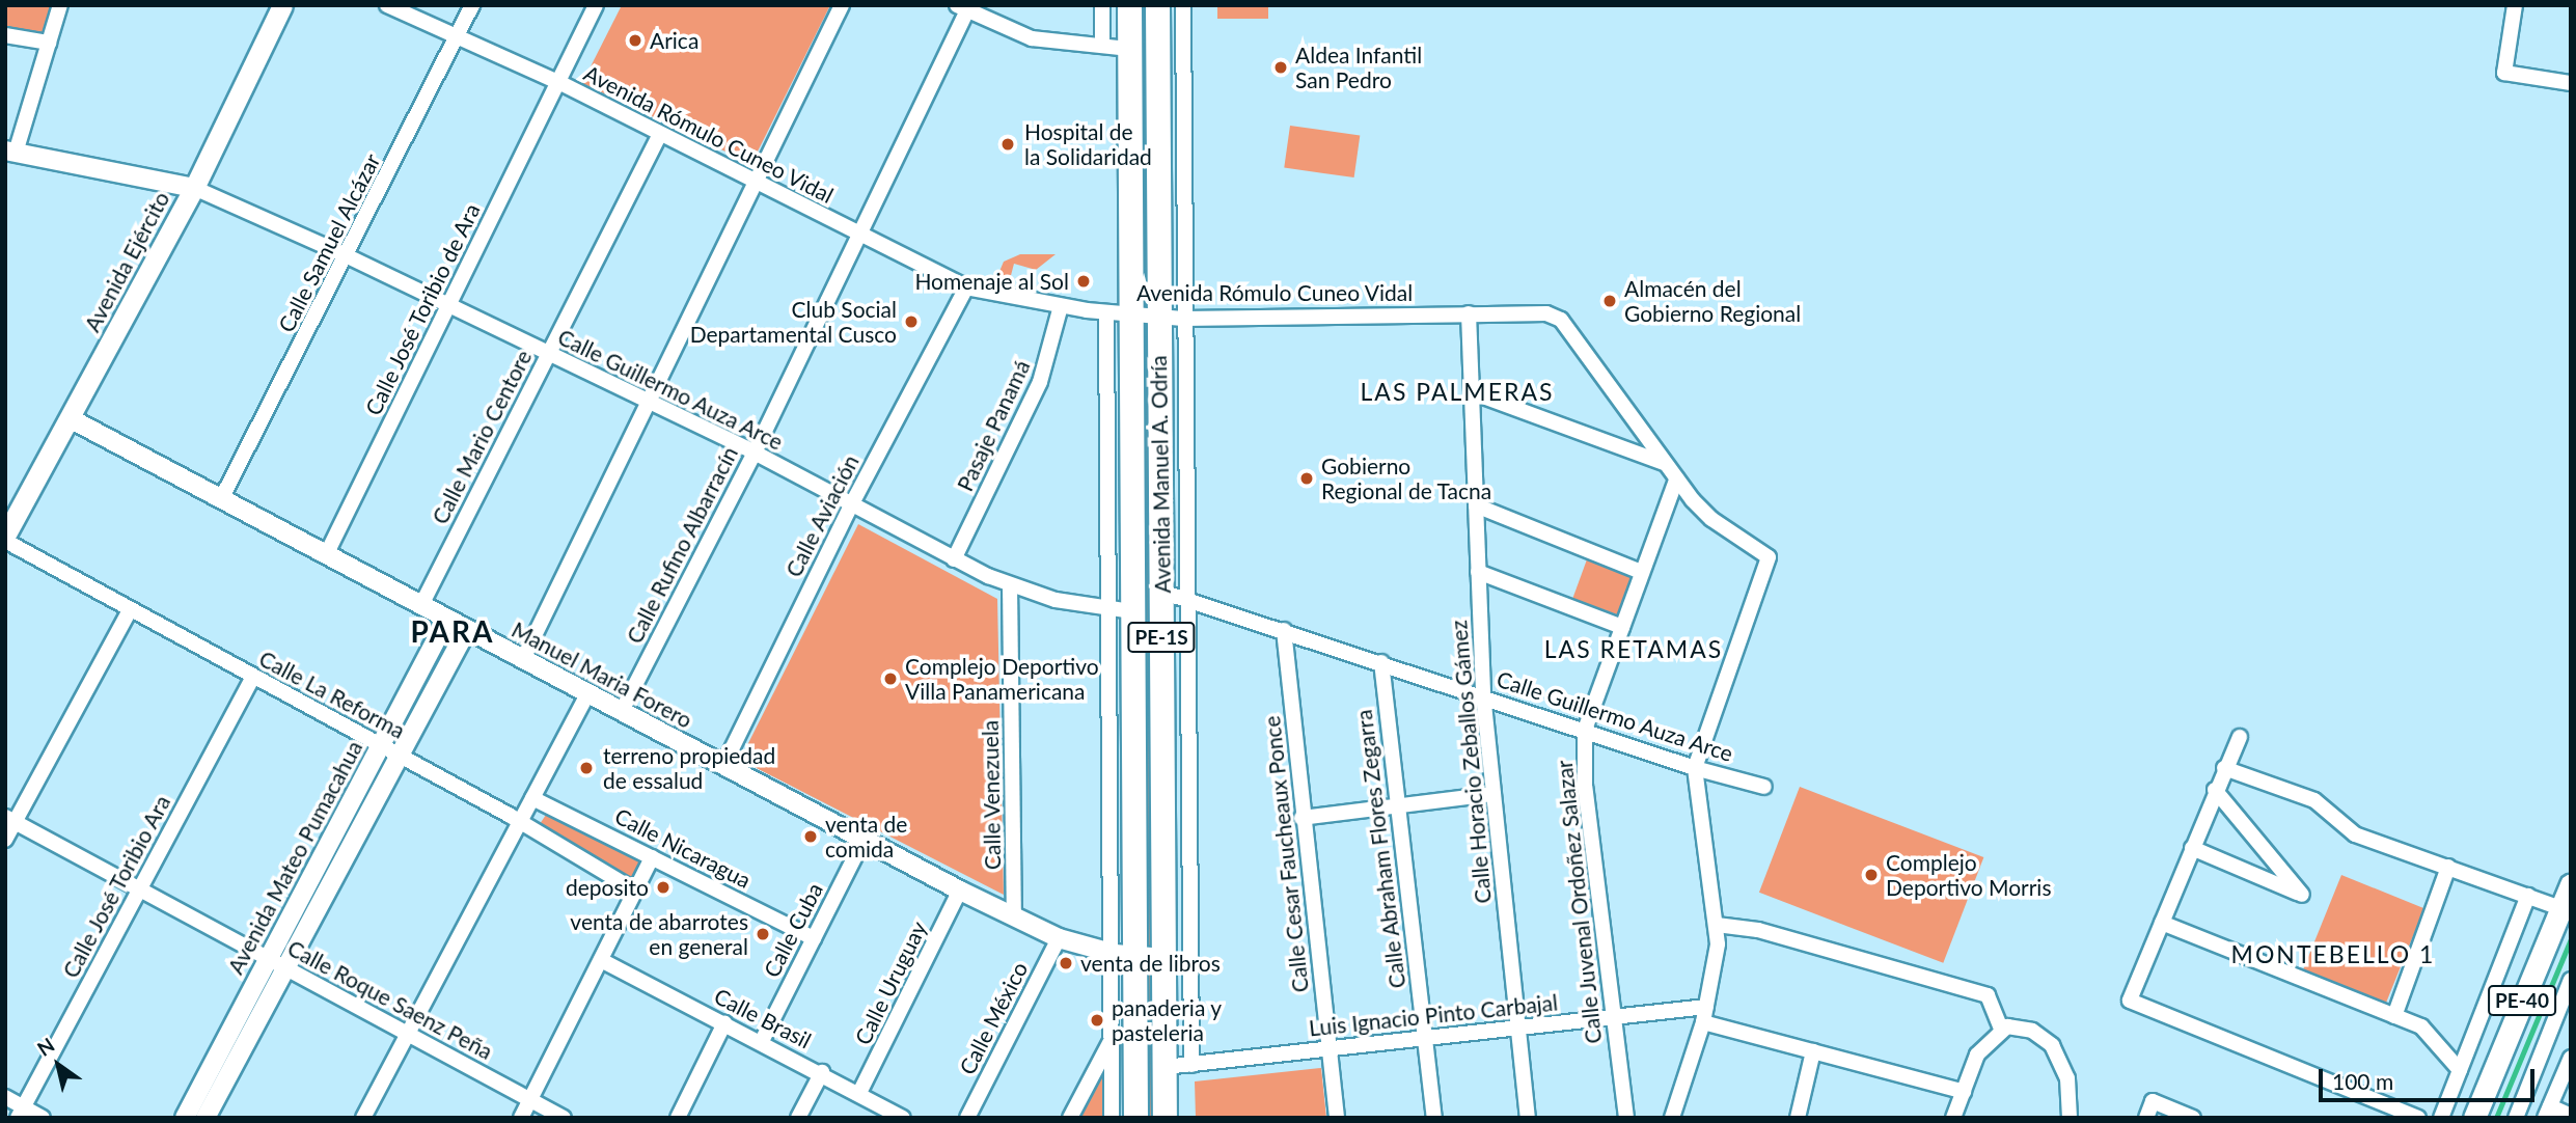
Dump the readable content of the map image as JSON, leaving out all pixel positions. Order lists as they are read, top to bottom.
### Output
{
  "streets": {
    "highway": ["Avenida Manuel A. Odría", "PE-1S"],
    "main road": ["Avenida Ejército", "PE-40"],
    "street": [
      "Avenida Rómulo Cuneo Vidal",
      "Calle Samuel Alcázar",
      "Calle José Toribio de Ara",
      "Calle Guillermo Auza Arce",
      "Pasaje Panamá",
      "Calle Mario Centore",
      "Calle Aviación",
      "Calle Rufino Albarracín",
      "Manuel Maria Forero",
      "Calle La Reforma",
      "Calle Horacio Zeballos Gámez",
      "Calle Venezuela",
      "Calle Nicaragua",
      "Calle Abraham Flores Zegarra",
      "Calle Cesar Faucheaux Ponce",
      "Avenida Mateo Pumacahua",
      "Calle José Toribio Ara",
      "Calle Juvenal Ordoñez Salazar",
      "Calle Cuba",
      "Calle Uruguay",
      "Calle Roque Saenz Peña",
      "Luis Ignacio Pinto Carbajal",
      "Calle Brasil",
      "Calle México"
    ]
  },
  "crossings": [
    ["Avenida Rómulo Cuneo Vidal", "Calle Samuel Alcázar"],
    ["Avenida Rómulo Cuneo Vidal", "Calle José Toribio de Ara"],
    ["Avenida Rómulo Cuneo Vidal", "Calle Guillermo Auza Arce"],
    ["Avenida Rómulo Cuneo Vidal", "Pasaje Panamá"],
    ["Avenida Rómulo Cuneo Vidal", "Calle Mario Centore"],
    ["Avenida Rómulo Cuneo Vidal", "Avenida Manuel A. Odría"],
    ["Avenida Rómulo Cuneo Vidal", "Calle Aviación"],
    ["Avenida Rómulo Cuneo Vidal", "Calle Rufino Albarracín"],
    ["Avenida Rómulo Cuneo Vidal", "Calle Horacio Zeballos Gámez"],
    ["Avenida Rómulo Cuneo Vidal", "Calle Juvenal Ordoñez Salazar"],
    ["Calle Samuel Alcázar", "Calle Guillermo Auza Arce"],
    ["Calle Samuel Alcázar", "Manuel Maria Forero"],
    ["Avenida Ejército", "Calle Guillermo Auza Arce"],
    ["Avenida Ejército", "Manuel Maria Forero"],
    ["Avenida Ejército", "Calle La Reforma"],
    ["Calle José Toribio de Ara", "Calle Guillermo Auza Arce"],
    ["Calle José Toribio de Ara", "Manuel Maria Forero"],
    ["Calle Guillermo Auza Arce", "Pasaje Panamá"],
    ["Calle Guillermo Auza Arce", "Calle Mario Centore"],
    ["Calle Guillermo Auza Arce", "Avenida Manuel A. Odría"],
    ["Calle Guillermo Auza Arce", "Calle Aviación"],
    ["Calle Guillermo Auza Arce", "Calle Rufino Albarracín"],
    ["Calle Guillermo Auza Arce", "Calle Horacio Zeballos Gámez"],
    ["Calle Guillermo Auza Arce", "Calle Venezuela"],
    ["Calle Guillermo Auza Arce", "Calle Abraham Flores Zegarra"],
    ["Calle Guillermo Auza Arce", "Calle Cesar Faucheaux Ponce"],
    ["Calle Guillermo Auza Arce", "Calle Juvenal Ordoñez Salazar"],
    ["Calle Mario Centore", "Manuel Maria Forero"],
    ["Avenida Manuel A. Odría", "Manuel Maria Forero"],
    ["Avenida Manuel A. Odría", "Luis Ignacio Pinto Carbajal"],
    ["Calle Aviación", "Manuel Maria Forero"],
    ["Calle Rufino Albarracín", "Manuel Maria Forero"],
    ["Manuel Maria Forero", "Calle Venezuela"],
    ["Manuel Maria Forero", "Avenida Mateo Pumacahua"],
    ["Manuel Maria Forero", "Calle Cuba"],
    ["Manuel Maria Forero", "Calle Uruguay"],
    ["Manuel Maria Forero", "Calle México"],
    ["Calle La Reforma", "Avenida Mateo Pumacahua"],
    ["Calle La Reforma", "Calle José Toribio Ara"],
    ["Calle Horacio Zeballos Gámez", "Luis Ignacio Pinto Carbajal"],
    ["Calle Nicaragua", "Calle Cuba"],
    ["Calle Abraham Flores Zegarra", "Luis Ignacio Pinto Carbajal"],
    ["Calle Cesar Faucheaux Ponce", "Luis Ignacio Pinto Carbajal"],
    ["Avenida Mateo Pumacahua", "Calle Roque Saenz Peña"],
    ["Calle José Toribio Ara", "Calle Roque Saenz Peña"],
    ["Calle Juvenal Ordoñez Salazar", "Luis Ignacio Pinto Carbajal"],
    ["Calle Cuba", "Calle Brasil"],
    ["Calle Uruguay", "Calle Brasil"]
  ],
  "districts": [
    "LAS PALMERAS",
    "PARA",
    "LAS RETAMAS",
    "MONTEBELLO 1"
  ],
  "places": [
    "Arica",
    "Aldea Infantil San Pedro",
    "Hospital de la Solidaridad",
    "Homenaje al Sol",
    "Almacén del Gobierno Regional",
    "Club Social Departamental Cusco",
    "Gobierno Regional de Tacna",
    "Complejo Deportivo Villa Panamericana",
    "terreno propiedad de essalud",
    "venta de comida",
    "Complejo Deportivo Morris",
    "deposito",
    "venta de abarrotes en general",
    "venta de libros",
    "panaderia y pasteleria"
  ],
  "scale_bar": "100 m",
  "north": "top left"
}
